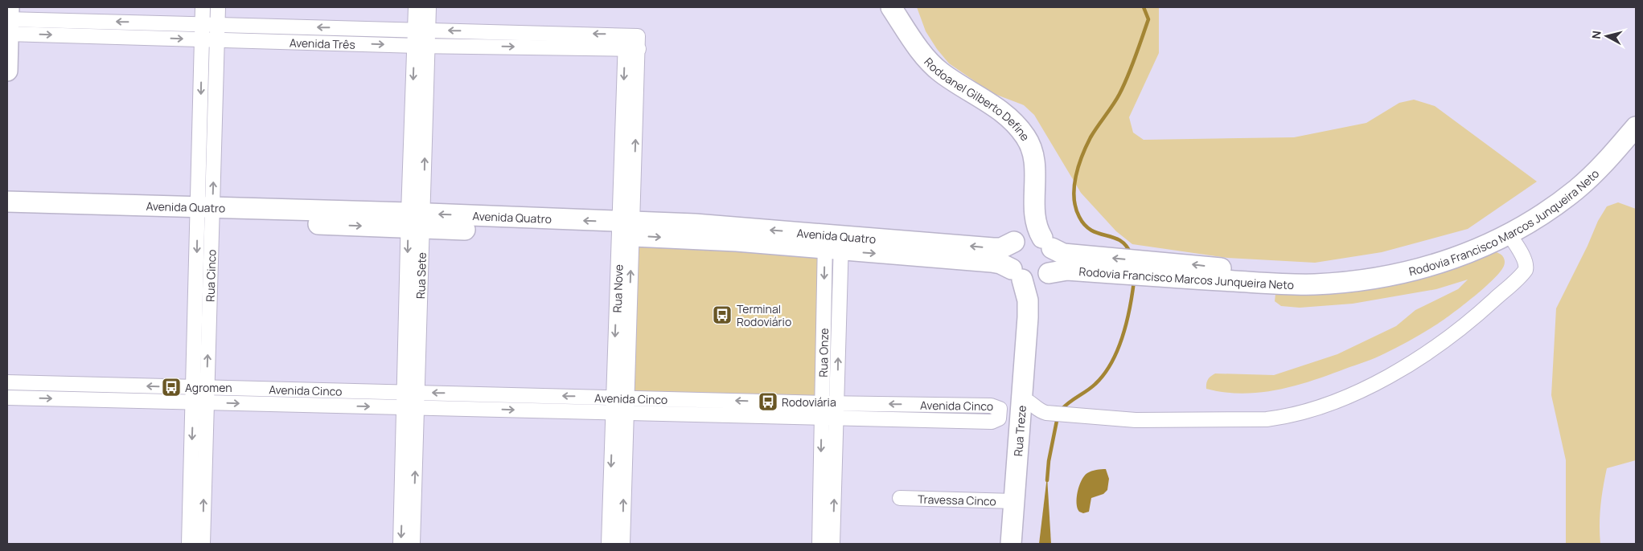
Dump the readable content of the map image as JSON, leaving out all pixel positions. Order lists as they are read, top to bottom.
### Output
{
  "streets": {
    "main road": [
      "Rodoanel Gilberto Define",
      "Avenida Quatro",
      "Rodovia Francisco Marcos Junqueira Neto",
      "Rua Treze"
    ],
    "street": [
      "Avenida Três",
      "Rua Cinco",
      "Rua Sete",
      "Rua Nove",
      "Rua Onze",
      "Avenida Cinco",
      "Travessa Cinco"
    ]
  },
  "crossings": [
    ["Avenida Três", "Rua Cinco"],
    ["Avenida Três", "Rua Sete"],
    ["Avenida Três", "Rua Nove"],
    ["Rodoanel Gilberto Define", "Avenida Quatro"],
    ["Rodoanel Gilberto Define", "Rodovia Francisco Marcos Junqueira Neto"],
    ["Rodoanel Gilberto Define", "Rua Treze"],
    ["Avenida Quatro", "Rodovia Francisco Marcos Junqueira Neto"],
    ["Avenida Quatro", "Rua Cinco"],
    ["Avenida Quatro", "Rua Sete"],
    ["Avenida Quatro", "Rua Nove"],
    ["Avenida Quatro", "Rua Onze"],
    ["Avenida Quatro", "Rua Treze"],
    ["Rodovia Francisco Marcos Junqueira Neto", "Rua Treze"],
    ["Rua Cinco", "Avenida Cinco"],
    ["Rua Sete", "Avenida Cinco"],
    ["Rua Nove", "Avenida Cinco"],
    ["Rua Onze", "Avenida Cinco"],
    ["Rua Treze", "Travessa Cinco"]
  ],
  "places": {
    "bus stop": ["Terminal Rodoviário", "Agromen", "Rodoviária"]
  },
  "north": "left"
}
